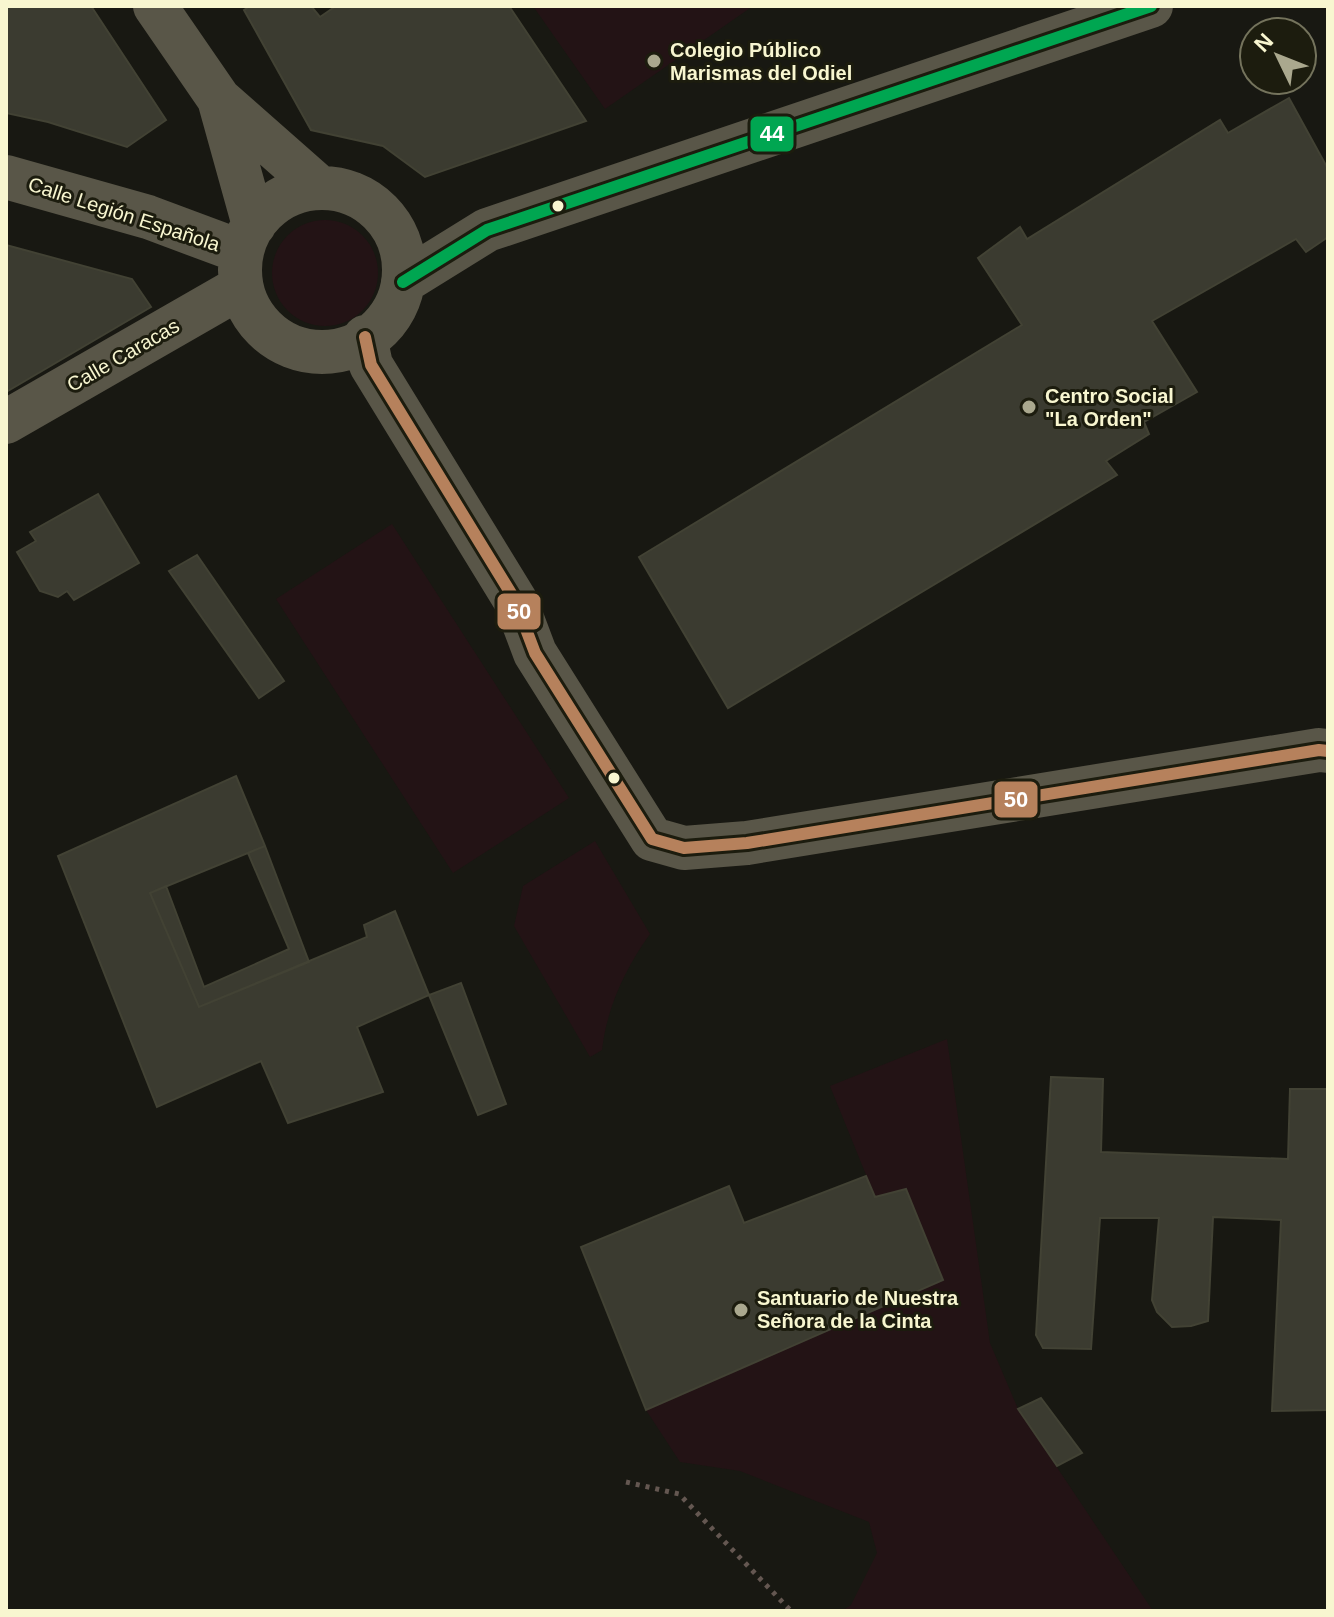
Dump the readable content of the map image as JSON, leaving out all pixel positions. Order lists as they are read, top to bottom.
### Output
{
  "streets": {
    "street": ["Calle Legión Española", "Calle Caracas"]
  },
  "crossings": [
    ["Calle Legión Española", "Calle Caracas"]
  ],
  "places": ["Colegio Público Marismas del Odiel", "Centro Social \"La Orden\"", "Santuario de Nuestra Señora de la Cinta"],
  "lines": ["transit line 44", "transit line 50"],
  "north": "top left"
}
